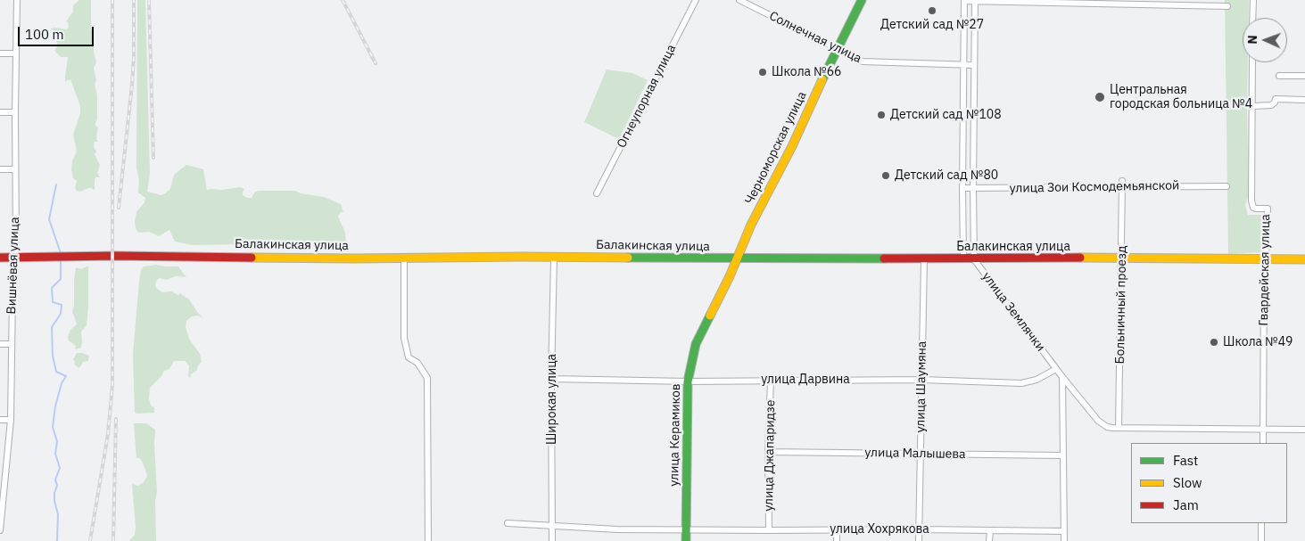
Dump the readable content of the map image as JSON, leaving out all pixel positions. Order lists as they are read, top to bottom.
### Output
{
  "streets": {
    "main road": ["Черноморская улица", "Балакинская улица", "улица Керамиков"],
    "street": [
      "Солнечная улица",
      "Огнеупорная улица",
      "улица Зои Космодемьянской",
      "Вишнёвая улица",
      "Гвардейская улица",
      "Больничный проезд",
      "улица Землячки",
      "улица Дарвина",
      "улица Шаумяна",
      "Широкая улица",
      "улица Малышева",
      "улица Джапаридзе",
      "улица Хохрякова"
    ]
  },
  "crossings": [
    ["Солнечная улица", "Черноморская улица"],
    ["Солнечная улица", "улица Землячки"],
    ["Черноморская улица", "Балакинская улица"],
    ["Черноморская улица", "улица Керамиков"],
    ["улица Зои Космодемьянской", "Больничный проезд"],
    ["улица Зои Космодемьянской", "улица Землячки"],
    ["Балакинская улица", "Вишнёвая улица"],
    ["Балакинская улица", "Гвардейская улица"],
    ["Балакинская улица", "Больничный проезд"],
    ["Балакинская улица", "улица Землячки"],
    ["Балакинская улица", "улица Шаумяна"],
    ["Балакинская улица", "Широкая улица"],
    ["Балакинская улица", "улица Керамиков"],
    ["улица Землячки", "улица Дарвина"],
    ["улица Дарвина", "улица Шаумяна"],
    ["улица Дарвина", "Широкая улица"],
    ["улица Дарвина", "улица Керамиков"],
    ["улица Дарвина", "улица Джапаридзе"],
    ["улица Шаумяна", "улица Малышева"],
    ["улица Шаумяна", "улица Хохрякова"],
    ["Широкая улица", "улица Хохрякова"],
    ["улица Керамиков", "улица Хохрякова"],
    ["улица Малышева", "улица Джапаридзе"],
    ["улица Джапаридзе", "улица Хохрякова"]
  ],
  "places": [
    "Детский сад №27",
    "Школа №66",
    "Центральная городская больница №4",
    "Детский сад №108",
    "Детский сад №80",
    "Школа №49"
  ],
  "legend": ["Fast", "Slow", "Jam"],
  "scale_bar": "100 m",
  "north": "left"
}
